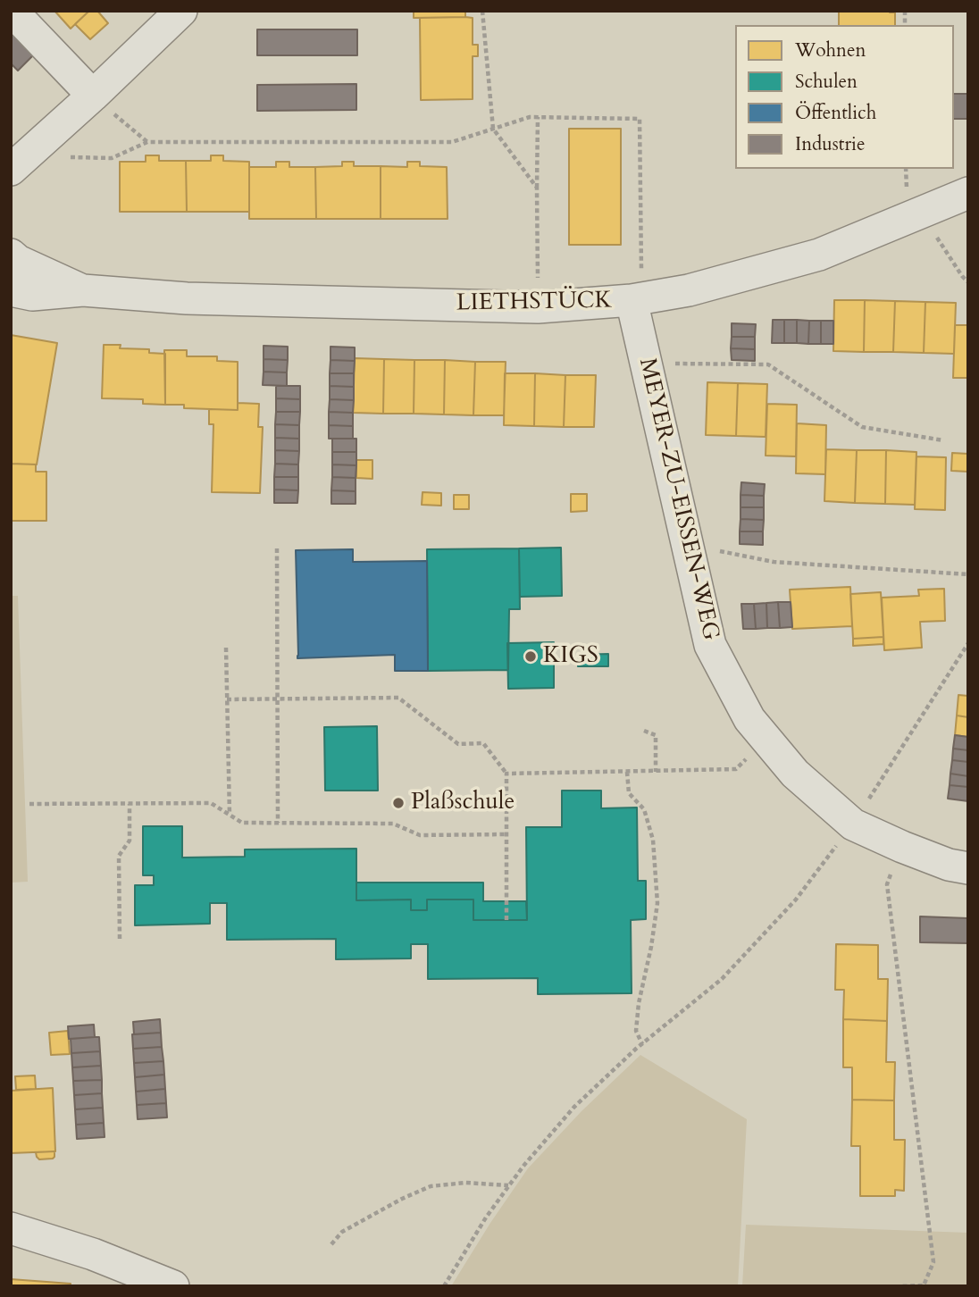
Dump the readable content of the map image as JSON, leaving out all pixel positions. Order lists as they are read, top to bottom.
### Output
{
  "streets": {
    "street": ["LIETHSTÜCK", "MEYER-ZU-EISSEN-WEG"]
  },
  "crossings": [
    ["LIETHSTÜCK", "MEYER-ZU-EISSEN-WEG"]
  ],
  "places": ["KIGS", "Plaßschule"],
  "legend": [
    "Wohnen",
    "Schulen",
    "Öffentlich",
    "Industrie"
  ]
}
